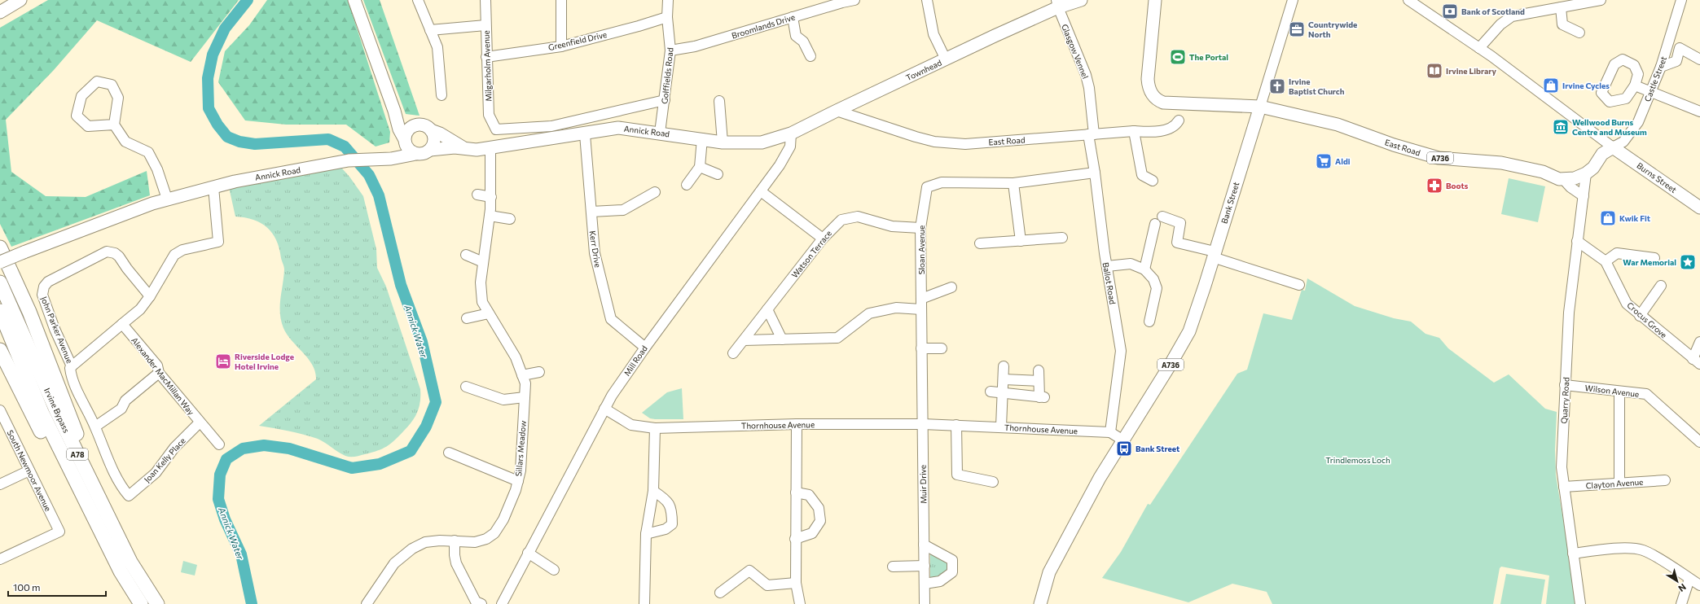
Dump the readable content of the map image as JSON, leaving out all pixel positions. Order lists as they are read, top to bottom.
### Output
{
  "streets": {
    "highway": ["Irvine Bypass", "A78"],
    "main road": [
      "Townhead",
      "Annick Road",
      "East Road",
      "A736",
      "Burns Street",
      "Bank Street"
    ],
    "street": [
      "Broomlands Drive",
      "Greenfield Drive",
      "Glasgow Vennel",
      "Milgarholm Avenue",
      "Golffields Road",
      "Castle Street",
      "Kerr Drive",
      "Sloan Avenue",
      "Watson Terrace",
      "Ballot Road",
      "Crocus Grove",
      "John Parker Avenue",
      "Mill Road",
      "Alexander MacMillan Way",
      "Wilson Avenue",
      "Quarry Road",
      "Thornhouse Avenue",
      "Sillars Meadow",
      "Joan Kelly Place",
      "South Newmoor Avenue",
      "Clayton Avenue",
      "Muir Drive"
    ]
  },
  "crossings": [
    ["Broomlands Drive", "Golffields Road"],
    ["Greenfield Drive", "Milgarholm Avenue"],
    ["Greenfield Drive", "Golffields Road"],
    ["Glasgow Vennel", "Townhead"],
    ["Glasgow Vennel", "East Road"],
    ["Glasgow Vennel", "Ballot Road"],
    ["Milgarholm Avenue", "Golffields Road"],
    ["Townhead", "Annick Road"],
    ["Townhead", "East Road"],
    ["Townhead", "Mill Road"],
    ["Golffields Road", "Annick Road"],
    ["Castle Street", "East Road"],
    ["Castle Street", "Burns Street"],
    ["Annick Road", "Kerr Drive"],
    ["Annick Road", "Mill Road"],
    ["Annick Road", "Sillars Meadow"],
    ["East Road", "Burns Street"],
    ["East Road", "Bank Street"],
    ["East Road", "Ballot Road"],
    ["East Road", "Quarry Road"],
    ["Bank Street", "Thornhouse Avenue"],
    ["Kerr Drive", "Mill Road"],
    ["Sloan Avenue", "Watson Terrace"],
    ["Sloan Avenue", "Ballot Road"],
    ["Sloan Avenue", "Thornhouse Avenue"],
    ["Sloan Avenue", "Muir Drive"],
    ["Ballot Road", "Thornhouse Avenue"],
    ["Crocus Grove", "Quarry Road"],
    ["John Parker Avenue", "Joan Kelly Place"],
    ["Mill Road", "Thornhouse Avenue"],
    ["Alexander MacMillan Way", "Joan Kelly Place"],
    ["Wilson Avenue", "Quarry Road"],
    ["Quarry Road", "Clayton Avenue"],
    ["Irvine Bypass", "A78"],
    ["Thornhouse Avenue", "Muir Drive"]
  ],
  "water": ["Annick Water"],
  "parks": ["Trindlemoss Loch"],
  "places": {
    "bank": ["Bank of Scotland"],
    "office": ["Countrywide North"],
    "sports": ["The Portal"],
    "library": ["Irvine Library"],
    "shop": ["Irvine Cycles", "Kwik Fit"],
    "church": ["Irvine Baptist Church"],
    "museum": ["Wellwood Burns Centre and Museum"],
    "supermarket": ["Aldi"],
    "pharmacy": ["Boots"],
    "place": ["War Memorial"],
    "hotel": ["Riverside Lodge Hotel Irvine"],
    "bus stop": ["Bank Street"]
  },
  "scale_bar": "100 m",
  "north": "bottom right"
}
